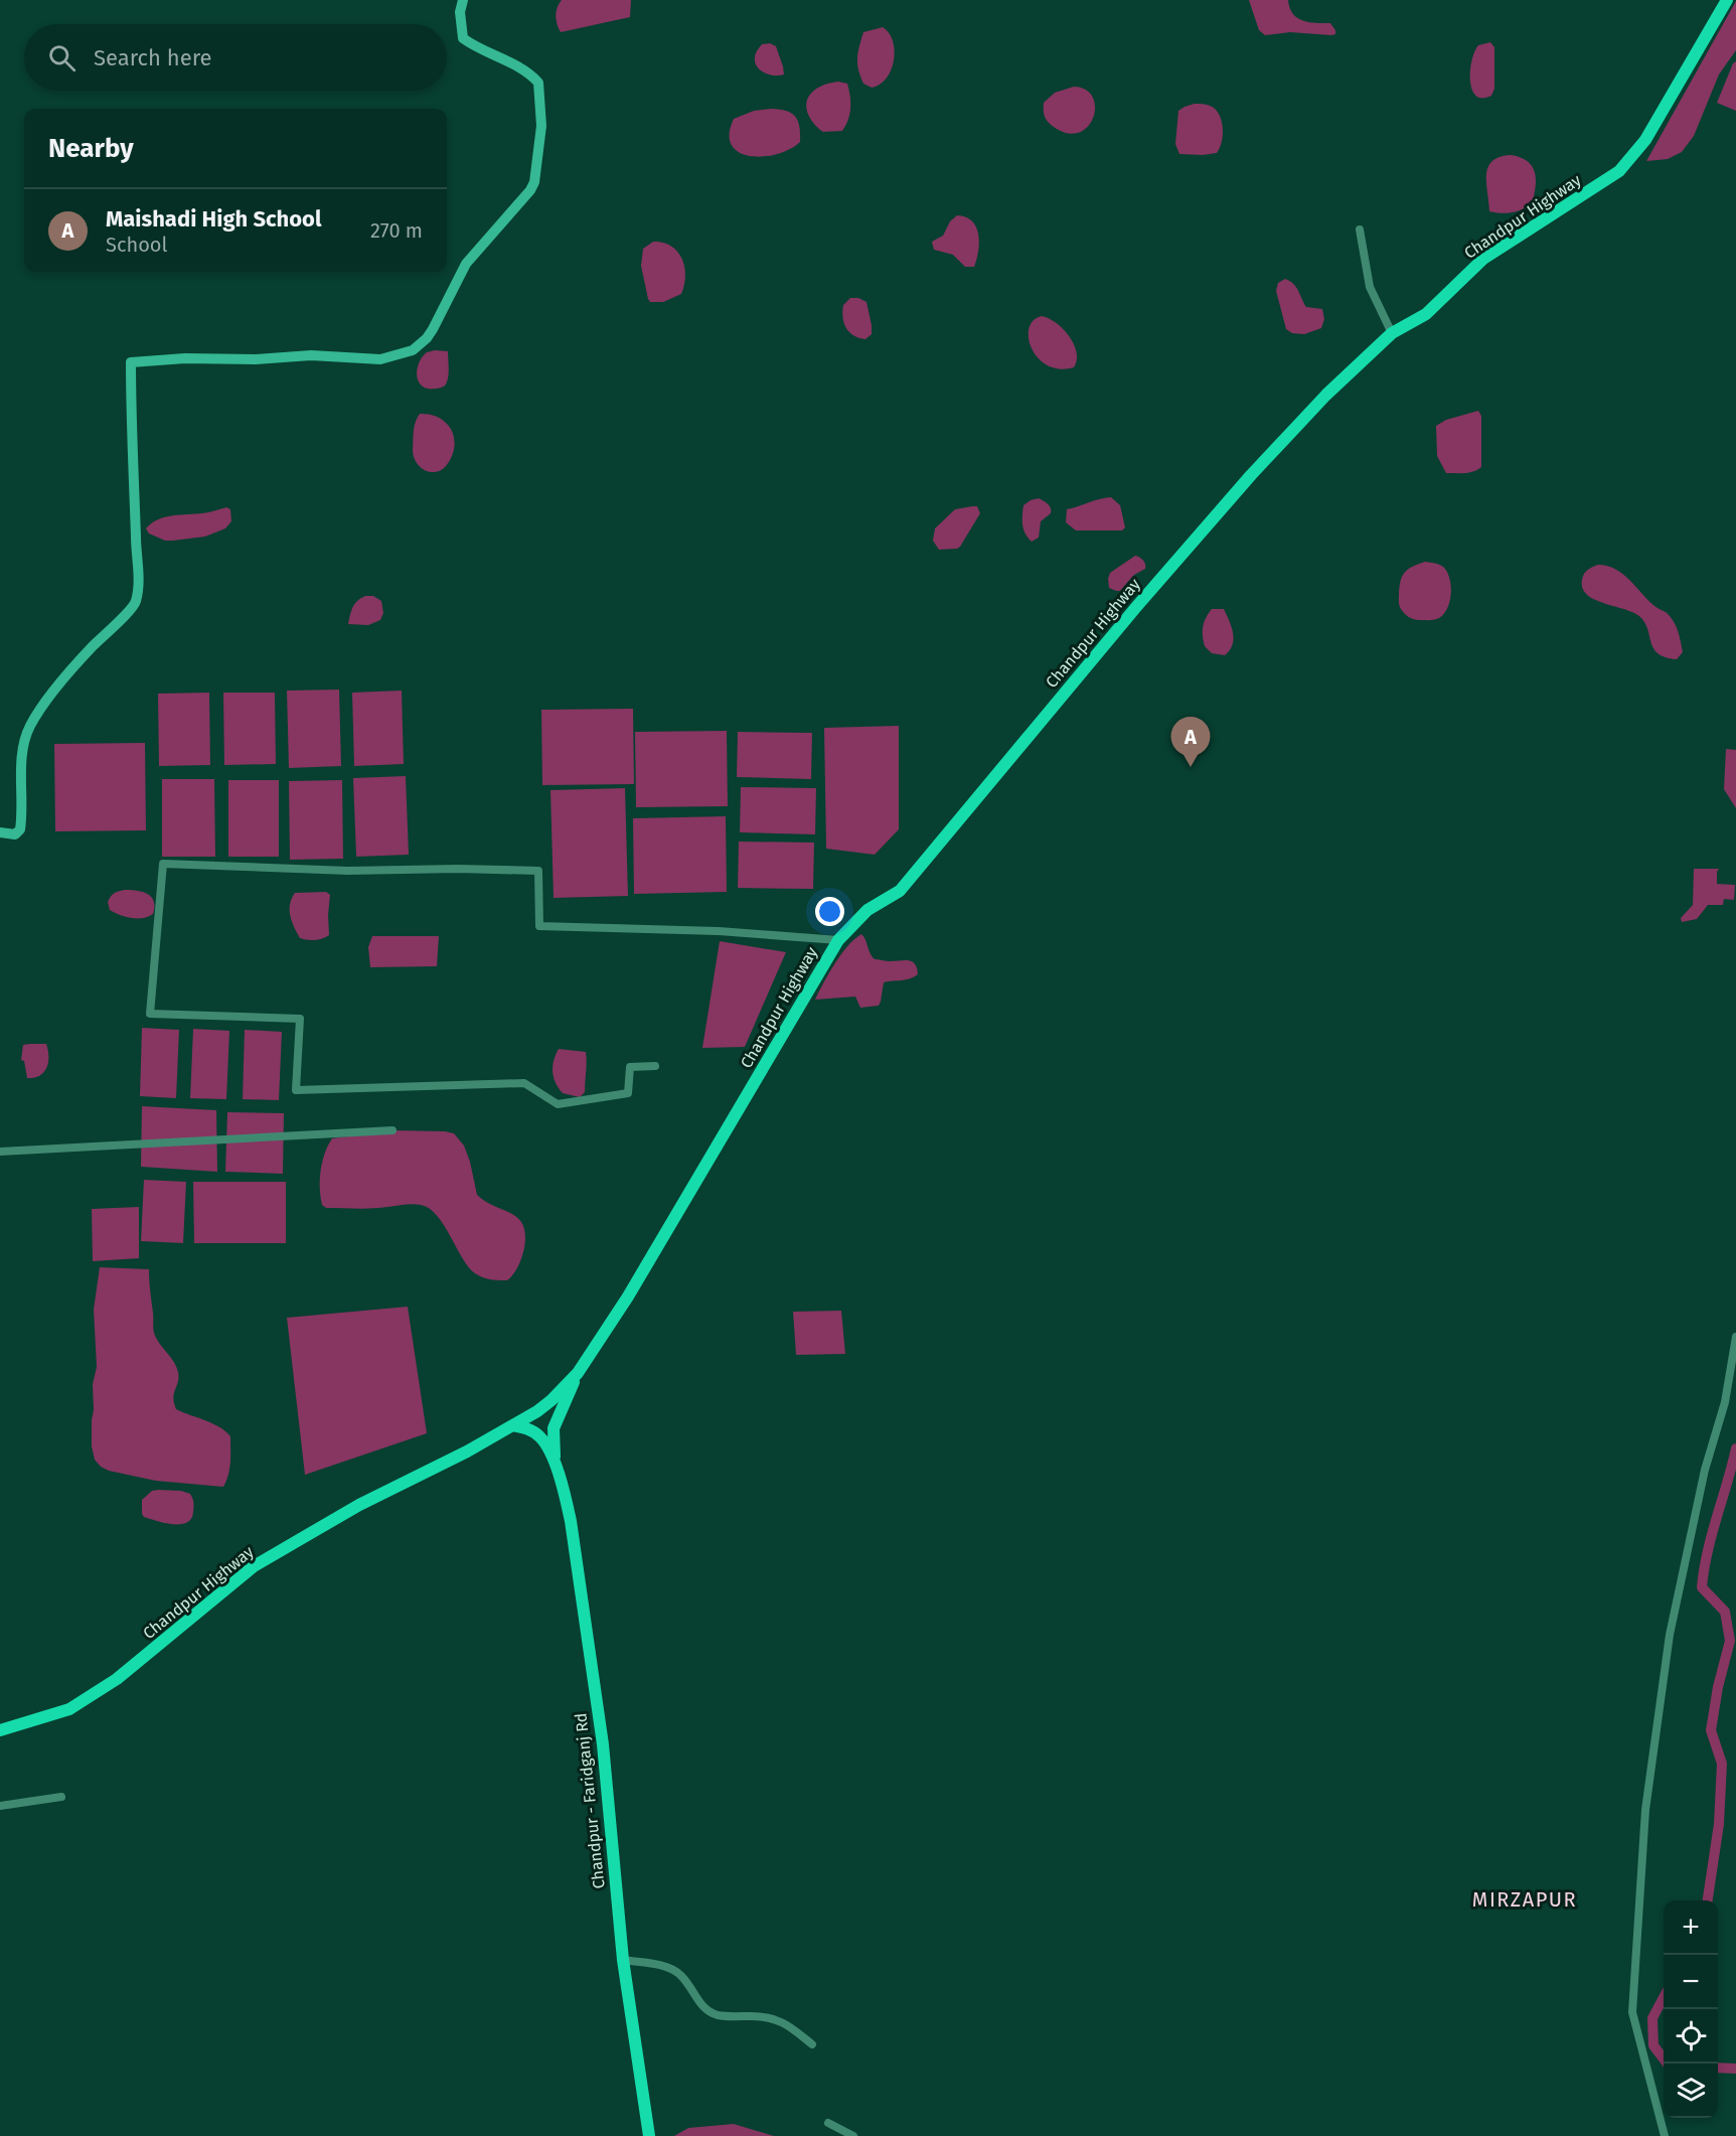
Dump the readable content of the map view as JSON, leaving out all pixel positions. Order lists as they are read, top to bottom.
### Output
{
  "streets": {
    "main road": ["Chandpur Highway", "Chandpur - Faridganj Rd"]
  },
  "districts": ["MIRZAPUR"],
  "page": {
    "search": "Search here",
    "heading": "Nearby",
    "list": [
      {
        "mark": "A",
        "name": "Maishadi High School",
        "note": "School",
        "value": "270 m"
      }
    ],
    "pins": "A",
    "map_buttons": ["+", "−"]
  }
}
